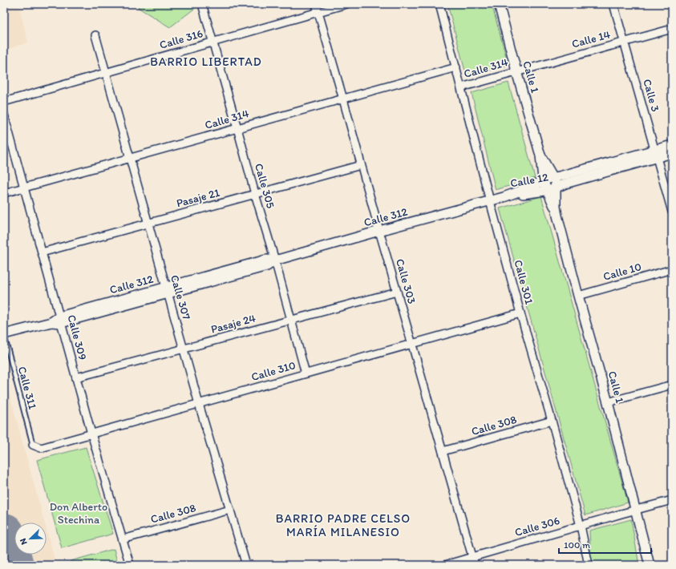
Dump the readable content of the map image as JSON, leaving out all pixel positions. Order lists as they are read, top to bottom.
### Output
{
  "streets": {
    "street": [
      "Calle 316",
      "Calle 14",
      "Calle 314",
      "Calle 1",
      "Calle 3",
      "Calle 12",
      "Calle 305",
      "Pasaje 21",
      "Calle 312",
      "Calle 10",
      "Calle 303",
      "Calle 301",
      "Calle 307",
      "Pasaje 24",
      "Calle 309",
      "Calle 310",
      "Calle 308",
      "Calle 306"
    ],
    "lane": ["Calle 311"]
  },
  "crossings": [
    ["Calle 316", "Calle 305"],
    ["Calle 316", "Calle 303"],
    ["Calle 316", "Calle 307"],
    ["Calle 14", "Calle 314"],
    ["Calle 14", "Calle 1"],
    ["Calle 14", "Calle 3"],
    ["Calle 314", "Calle 1"],
    ["Calle 314", "Calle 305"],
    ["Calle 314", "Calle 303"],
    ["Calle 314", "Calle 301"],
    ["Calle 314", "Calle 307"],
    ["Calle 314", "Calle 309"],
    ["Calle 1", "Calle 12"],
    ["Calle 1", "Calle 10"],
    ["Calle 1", "Calle 306"],
    ["Calle 3", "Calle 12"],
    ["Calle 12", "Calle 312"],
    ["Calle 305", "Pasaje 21"],
    ["Calle 305", "Calle 312"],
    ["Calle 305", "Pasaje 24"],
    ["Calle 305", "Calle 310"],
    ["Pasaje 21", "Calle 303"],
    ["Pasaje 21", "Calle 307"],
    ["Pasaje 21", "Calle 309"],
    ["Calle 312", "Calle 303"],
    ["Calle 312", "Calle 301"],
    ["Calle 312", "Calle 307"],
    ["Calle 312", "Calle 309"],
    ["Calle 312", "Calle 311"],
    ["Calle 303", "Pasaje 24"],
    ["Calle 303", "Calle 310"],
    ["Calle 303", "Calle 308"],
    ["Calle 303", "Calle 306"],
    ["Calle 301", "Calle 310"],
    ["Calle 301", "Calle 308"],
    ["Calle 301", "Calle 306"],
    ["Calle 307", "Pasaje 24"],
    ["Calle 307", "Calle 310"],
    ["Calle 307", "Calle 308"],
    ["Pasaje 24", "Calle 309"],
    ["Calle 309", "Calle 310"],
    ["Calle 309", "Calle 308"],
    ["Calle 310", "Calle 311"]
  ],
  "districts": ["BARRIO LIBERTAD", "BARRIO PADRE CELSO MARÍA MILANESIO"],
  "parks": ["Don Alberto Stechina"],
  "scale_bar": "100 m",
  "north": "bottom left"
}
